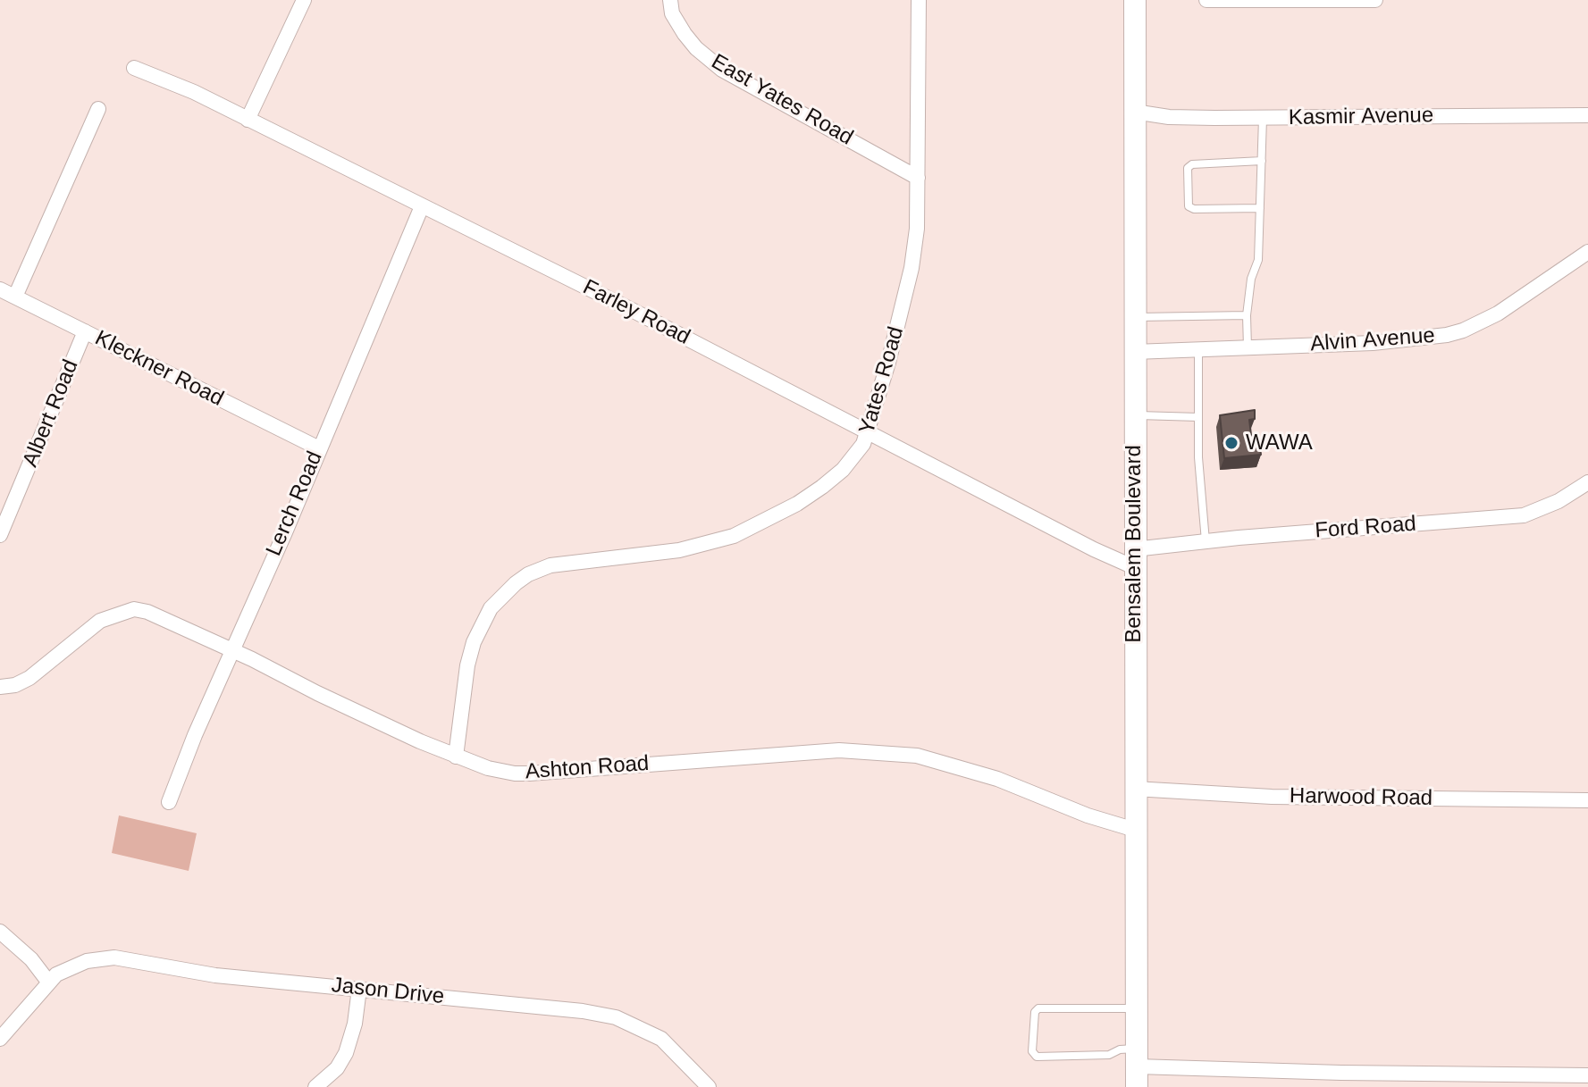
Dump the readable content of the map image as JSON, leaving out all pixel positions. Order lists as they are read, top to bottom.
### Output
{
  "streets": {
    "main road": ["Bensalem Boulevard"],
    "street": [
      "East Yates Road",
      "Kasmir Avenue",
      "Farley Road",
      "Alvin Avenue",
      "Kleckner Road",
      "Yates Road",
      "Albert Road",
      "Lerch Road",
      "Ford Road",
      "Ashton Road",
      "Harwood Road",
      "Jason Drive"
    ]
  },
  "crossings": [
    ["East Yates Road", "Yates Road"],
    ["Kasmir Avenue", "Bensalem Boulevard"],
    ["Farley Road", "Yates Road"],
    ["Farley Road", "Lerch Road"],
    ["Farley Road", "Ford Road"],
    ["Farley Road", "Bensalem Boulevard"],
    ["Alvin Avenue", "Bensalem Boulevard"],
    ["Kleckner Road", "Albert Road"],
    ["Kleckner Road", "Lerch Road"],
    ["Yates Road", "Ashton Road"],
    ["Lerch Road", "Ashton Road"],
    ["Ford Road", "Bensalem Boulevard"],
    ["Bensalem Boulevard", "Ashton Road"],
    ["Bensalem Boulevard", "Harwood Road"]
  ],
  "places": ["WAWA"]
}
